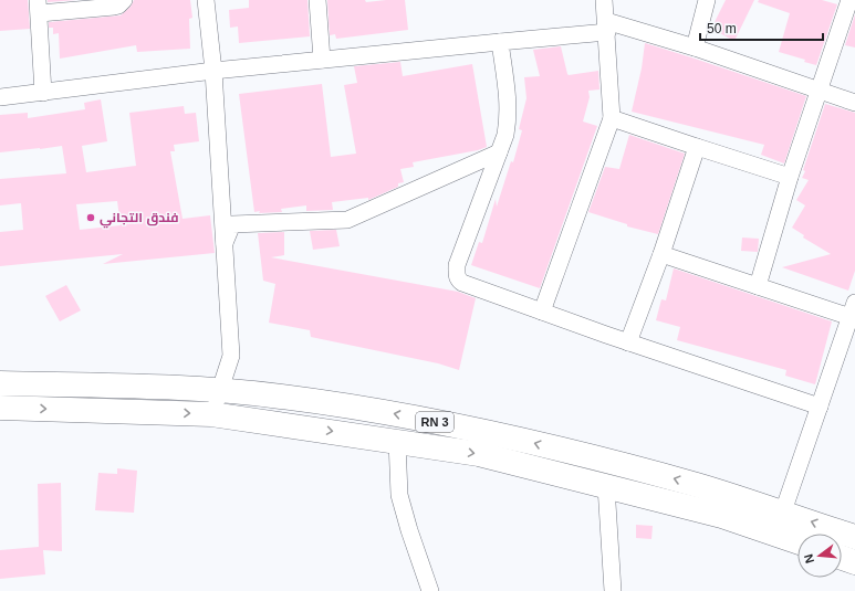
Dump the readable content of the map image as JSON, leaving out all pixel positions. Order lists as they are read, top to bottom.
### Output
{
  "streets": {
    "highway": ["RN 3"]
  },
  "places": ["فندق التجاني"],
  "scale_bar": "50 m",
  "north": "left"
}
